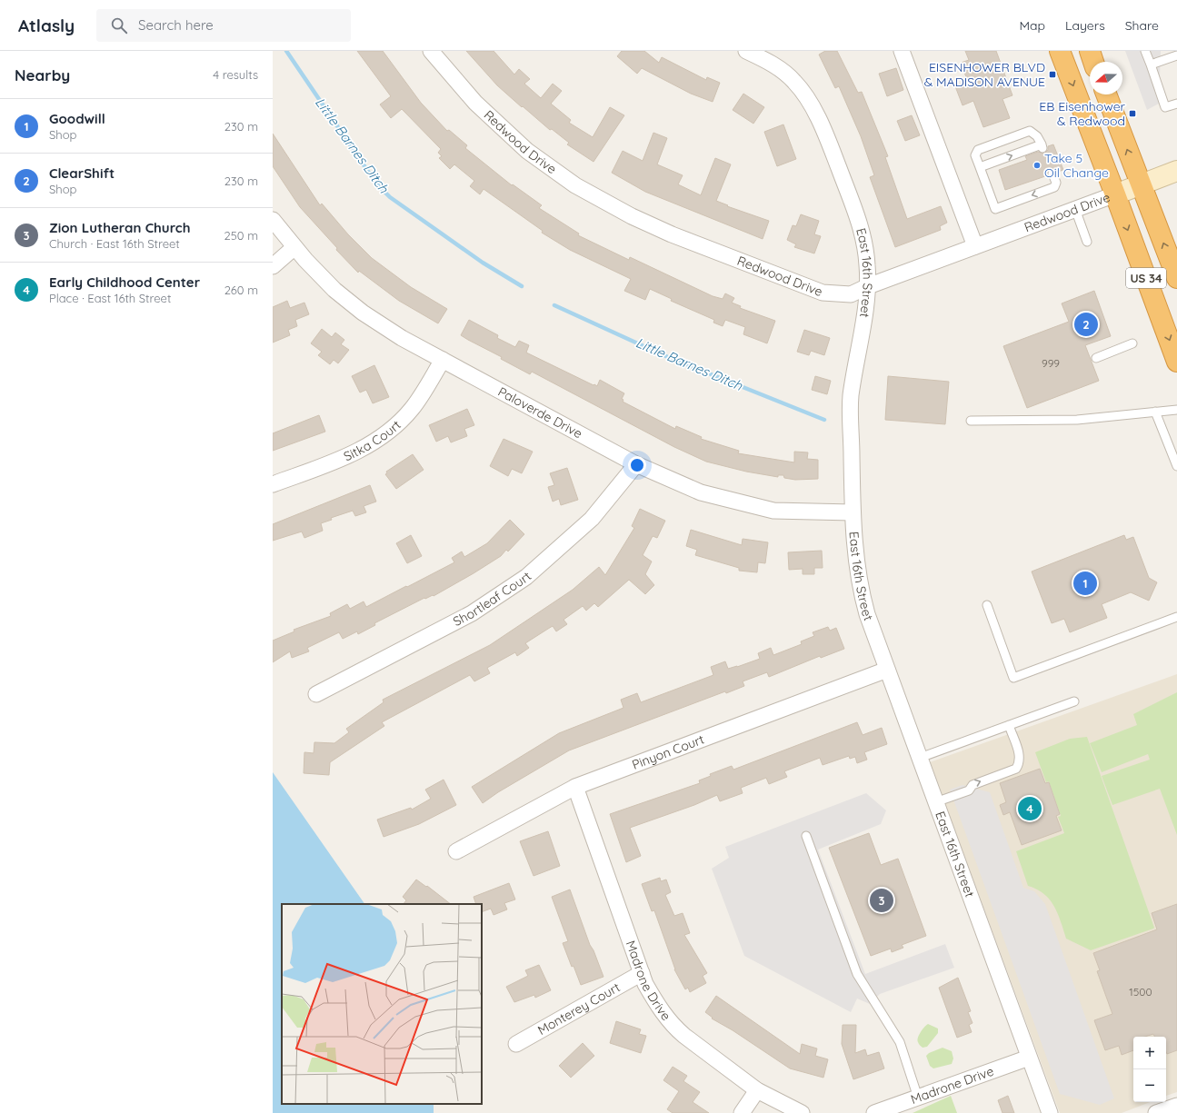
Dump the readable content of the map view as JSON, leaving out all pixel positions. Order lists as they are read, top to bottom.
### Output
{
  "streets": {
    "highway": ["US 34"],
    "street": [
      "Redwood Drive",
      "East 16th Street",
      "Paloverde Drive",
      "Sitka Court",
      "Shortleaf Court",
      "Pinyon Court",
      "Madrone Drive",
      "Monterey Court"
    ]
  },
  "crossings": [
    ["Redwood Drive", "East 16th Street"],
    ["Redwood Drive", "US 34"],
    ["East 16th Street", "Paloverde Drive"],
    ["East 16th Street", "Pinyon Court"],
    ["East 16th Street", "Madrone Drive"],
    ["Paloverde Drive", "Sitka Court"],
    ["Paloverde Drive", "Shortleaf Court"],
    ["Pinyon Court", "Madrone Drive"],
    ["Madrone Drive", "Monterey Court"]
  ],
  "water": ["Little Barnes Ditch"],
  "places": {
    "transit": ["EISENHOWER BLVD & MADISON AVENUE", "EB Eisenhower & Redwood"],
    "other": ["Take 5 Oil Change"]
  },
  "house_numbers": ["999", "1500"],
  "north": "left",
  "page": {
    "header": "Atlasly",
    "search": "Search here",
    "nav": ["Map", "Layers", "Share"],
    "heading": ["Nearby", "4 results"],
    "list": [
      {
        "mark": "1",
        "name": "Goodwill",
        "note": "Shop",
        "value": "230 m"
      },
      {
        "mark": "2",
        "name": "ClearShift",
        "note": "Shop",
        "value": "230 m"
      },
      {
        "mark": "3",
        "name": "Zion Lutheran Church",
        "note": "Church · East 16th Street",
        "value": "250 m"
      },
      {
        "mark": "4",
        "name": "Early Childhood Center",
        "note": "Place · East 16th Street",
        "value": "260 m"
      }
    ],
    "pins": [
      "2",
      "1",
      "4",
      "3"
    ],
    "map_buttons": ["+", "−"]
  }
}
